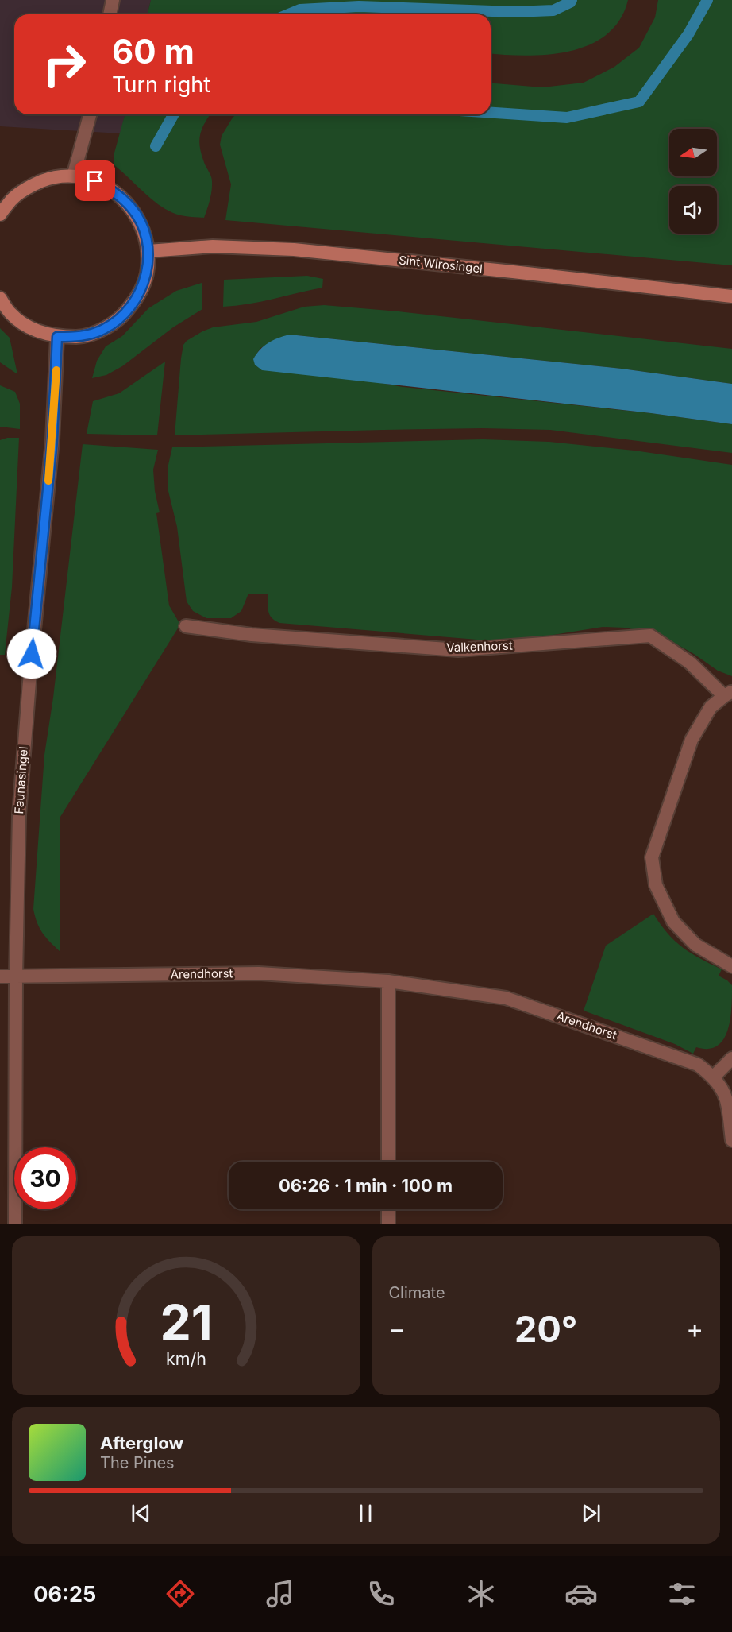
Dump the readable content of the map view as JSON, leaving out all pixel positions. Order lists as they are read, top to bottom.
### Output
{
  "streets": {
    "main road": ["Sint Wirosingel"],
    "street": ["Valkenhorst", "Faunasingel", "Arendhorst"]
  },
  "crossings": [
    ["Faunasingel", "Arendhorst"]
  ],
  "north": "left",
  "page": {
    "turn": ["60 m", "Turn right"],
    "limit": "30",
    "trip": "06:26 · 1 min · 100 m",
    "tile": "Climate",
    "heat": ["−", "20°", "+"],
    "song": ["Afterglow", "The Pines"],
    "tabs": "06:25",
    "gauge": ["21", "km/h"]
  }
}
